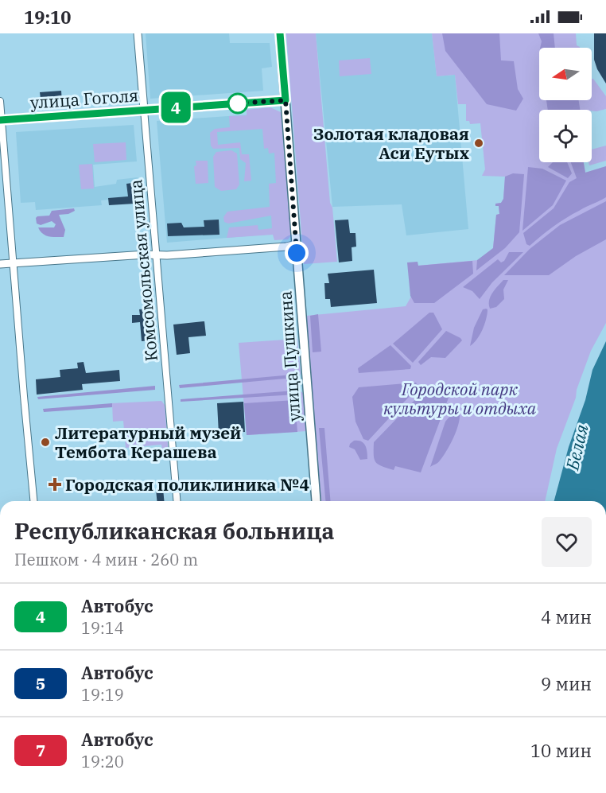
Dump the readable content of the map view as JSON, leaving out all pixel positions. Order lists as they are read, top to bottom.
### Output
{
  "streets": {
    "main road": ["улица Гоголя", "улица Пушкина"],
    "street": ["Комсомольская улица"]
  },
  "crossings": [
    ["улица Гоголя", "Комсомольская улица"],
    ["улица Гоголя", "улица Пушкина"]
  ],
  "water": ["Белая"],
  "parks": ["Городской парк культуры и отдыха"],
  "places": {
    "other": ["Золотая кладовая Аси Еутых", "Литературный музей Тембота Керашева"],
    "health": ["Городская поликлиника №4"]
  },
  "lines": ["bus line 4"],
  "north": "left",
  "page": {
    "status": "19:10",
    "on_map": "4",
    "heading": ["Республиканская больница", "Пешком · 4 мин · 260 m"],
    "list": [
      {
        "mark": "4",
        "name": "Автобус",
        "note": "19:14",
        "value": "4 мин"
      },
      {
        "mark": "5",
        "name": "Автобус",
        "note": "19:19",
        "value": "9 мин"
      },
      {
        "mark": "7",
        "name": "Автобус",
        "note": "19:20",
        "value": "10 мин"
      }
    ]
  }
}
